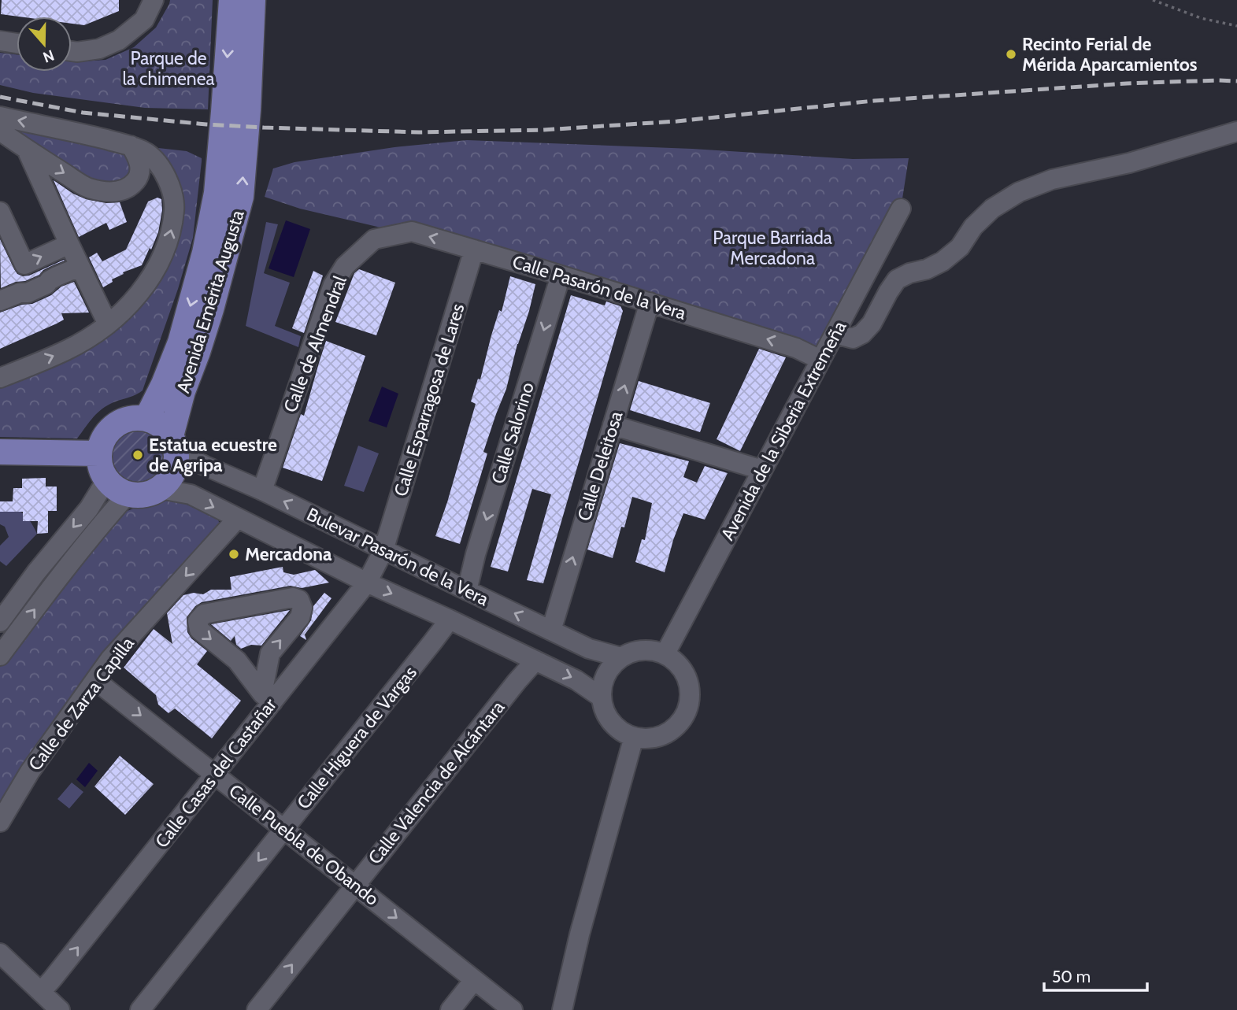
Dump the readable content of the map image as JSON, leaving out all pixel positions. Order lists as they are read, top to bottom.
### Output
{
  "streets": {
    "main road": ["Avenida Emérita Augusta"],
    "street": [
      "Calle Pasarón de la Vera",
      "Calle de Almendral",
      "Calle Esparragosa de Lares",
      "Avenida de la Siberia Extremeña",
      "Calle Salorino",
      "Calle Deleitosa",
      "Bulevar Pasarón de la Vera",
      "Calle de Zarza Capilla",
      "Calle Higuera de Vargas",
      "Calle Casas del Castañar",
      "Calle Valencia de Alcántara",
      "Calle Puebla de Obando"
    ]
  },
  "crossings": [
    ["Calle Pasarón de la Vera", "Calle de Almendral"],
    ["Calle Pasarón de la Vera", "Calle Esparragosa de Lares"],
    ["Calle Pasarón de la Vera", "Avenida de la Siberia Extremeña"],
    ["Calle Pasarón de la Vera", "Calle Salorino"],
    ["Calle Pasarón de la Vera", "Calle Deleitosa"],
    ["Avenida Emérita Augusta", "Bulevar Pasarón de la Vera"],
    ["Calle de Almendral", "Bulevar Pasarón de la Vera"],
    ["Calle Esparragosa de Lares", "Bulevar Pasarón de la Vera"],
    ["Calle Esparragosa de Lares", "Calle Casas del Castañar"],
    ["Avenida de la Siberia Extremeña", "Bulevar Pasarón de la Vera"],
    ["Calle Salorino", "Bulevar Pasarón de la Vera"],
    ["Calle Deleitosa", "Bulevar Pasarón de la Vera"],
    ["Bulevar Pasarón de la Vera", "Calle de Zarza Capilla"],
    ["Bulevar Pasarón de la Vera", "Calle Higuera de Vargas"],
    ["Bulevar Pasarón de la Vera", "Calle Casas del Castañar"],
    ["Bulevar Pasarón de la Vera", "Calle Valencia de Alcántara"],
    ["Calle de Zarza Capilla", "Calle Puebla de Obando"],
    ["Calle Higuera de Vargas", "Calle Puebla de Obando"],
    ["Calle Casas del Castañar", "Calle Puebla de Obando"],
    ["Calle Valencia de Alcántara", "Calle Puebla de Obando"]
  ],
  "one_way": [
    "Calle Salorino",
    "Calle Deleitosa",
    "Calle Higuera de Vargas",
    "Calle Casas del Castañar",
    "Calle Valencia de Alcántara",
    "Calle Puebla de Obando"
  ],
  "parks": ["Parque de la chimenea", "Parque Barriada Mercadona"],
  "places": ["Recinto Ferial de Mérida Aparcamientos", "Estatua ecuestre de Agripa", "Mercadona"],
  "scale_bar": "50 m",
  "north": "bottom"
}
